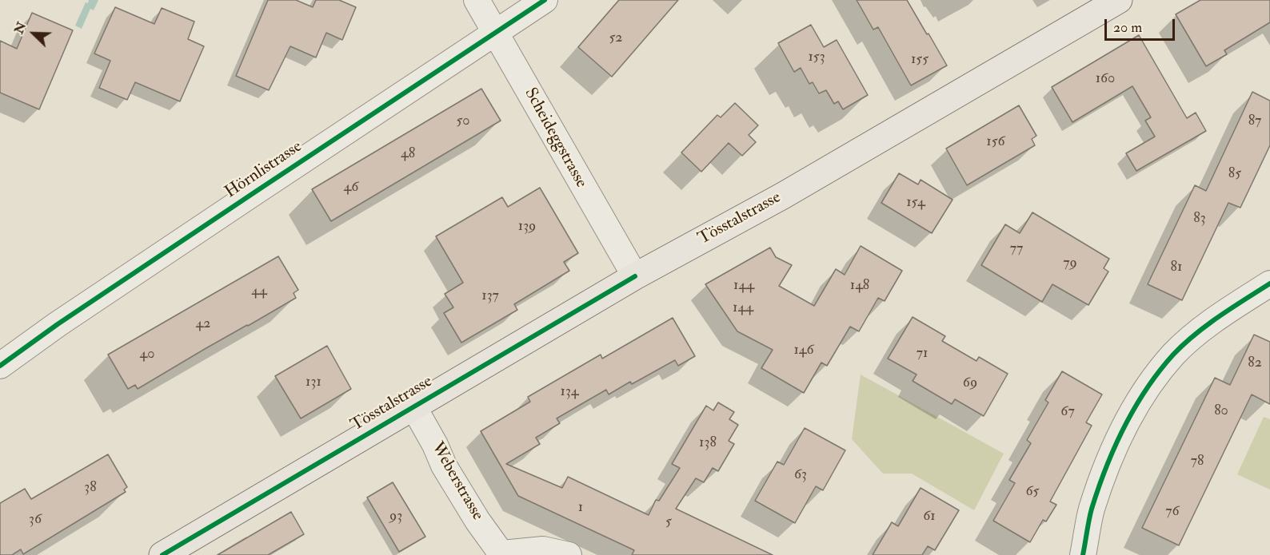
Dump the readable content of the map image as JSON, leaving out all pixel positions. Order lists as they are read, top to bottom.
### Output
{
  "streets": {
    "main road": ["Tösstalstrasse"],
    "street": ["Scheideggstrasse", "Hörnlistrasse", "Weberstrasse"]
  },
  "crossings": [
    ["Scheideggstrasse", "Hörnlistrasse"],
    ["Scheideggstrasse", "Tösstalstrasse"],
    ["Tösstalstrasse", "Weberstrasse"]
  ],
  "house_numbers": [
    "52",
    "153",
    "155",
    "160",
    "50",
    "87",
    "156",
    "48",
    "85",
    "46",
    "154",
    "83",
    "139",
    "77",
    "79",
    "81",
    "144",
    "148",
    "44",
    "137",
    "144",
    "42",
    "146",
    "71",
    "40",
    "82",
    "131",
    "69",
    "134",
    "80",
    "67",
    "138",
    "78",
    "63",
    "38",
    "65",
    "1",
    "76",
    "93",
    "61",
    "36",
    "5"
  ],
  "scale_bar": "20 m",
  "north": "top left"
}
